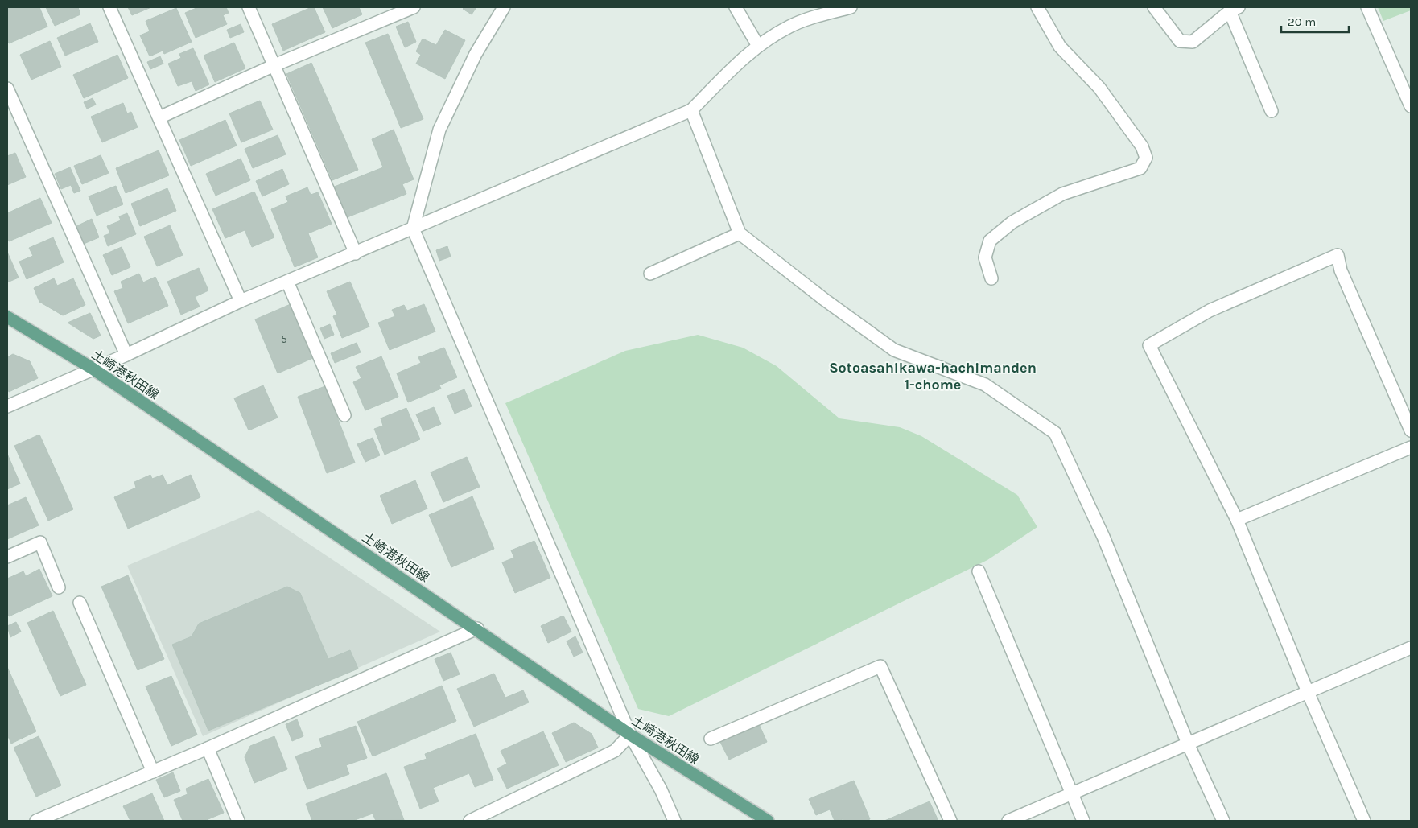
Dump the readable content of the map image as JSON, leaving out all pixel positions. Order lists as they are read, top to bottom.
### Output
{
  "streets": {
    "main road": ["土崎港秋田線"]
  },
  "districts": ["Sotoasahikawa-hachimanden 1-chome"],
  "house_numbers": ["5"],
  "scale_bar": "20 m"
}
